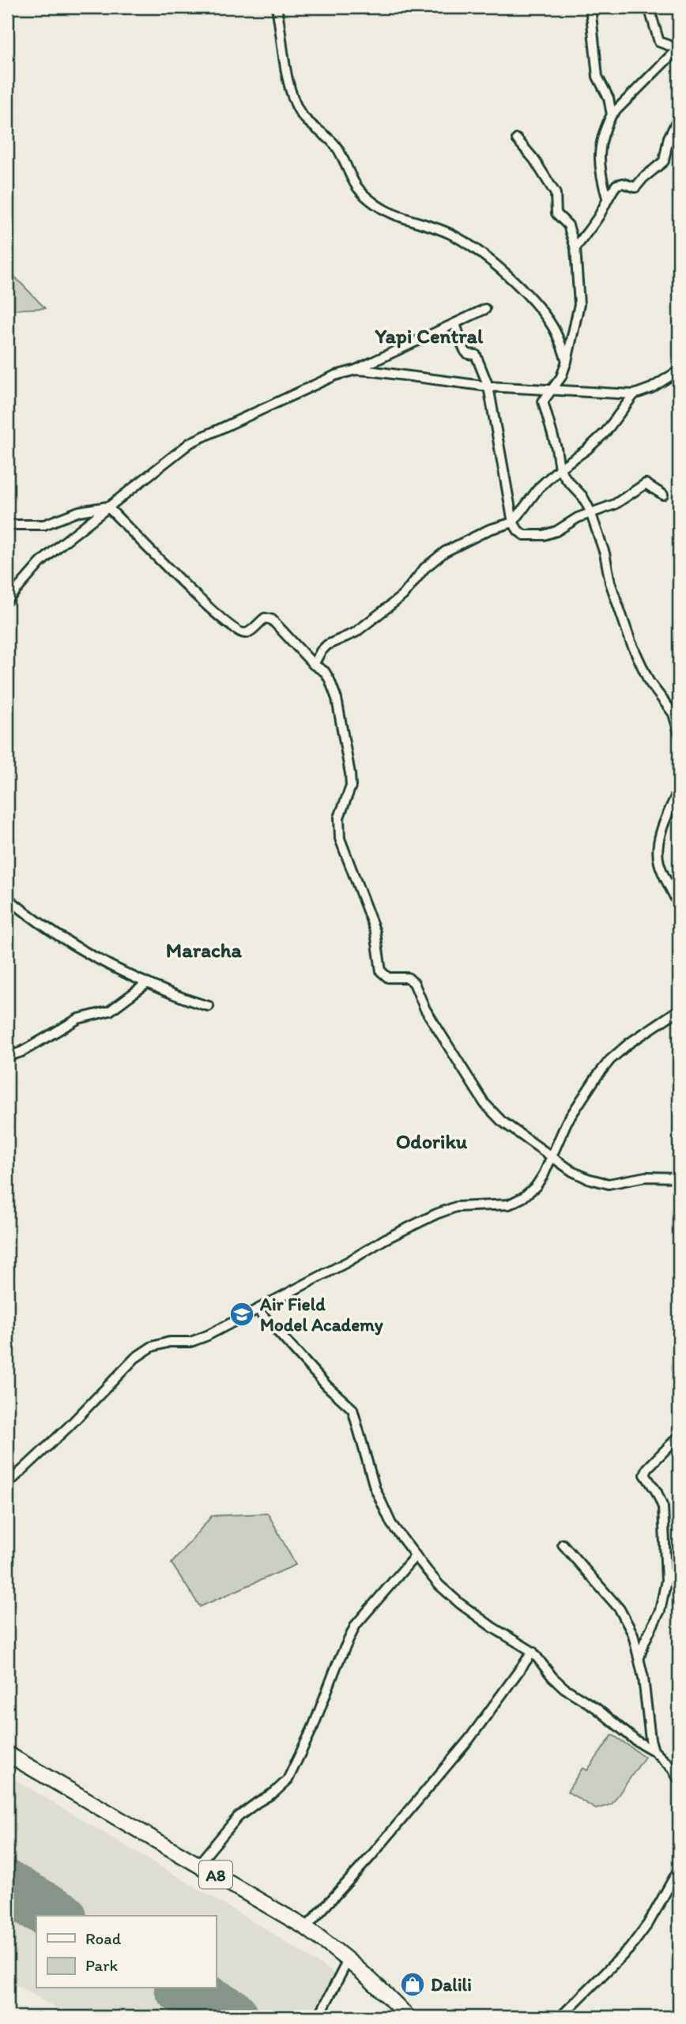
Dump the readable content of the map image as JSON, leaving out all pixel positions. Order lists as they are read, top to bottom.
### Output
{
  "streets": {
    "main road": ["A8"]
  },
  "districts": ["Yapi Central", "Maracha", "Odoriku"],
  "places": {
    "school or university": ["Air Field Model Academy"],
    "shop": ["Dalili"]
  },
  "legend": ["Road", "Park"]
}
